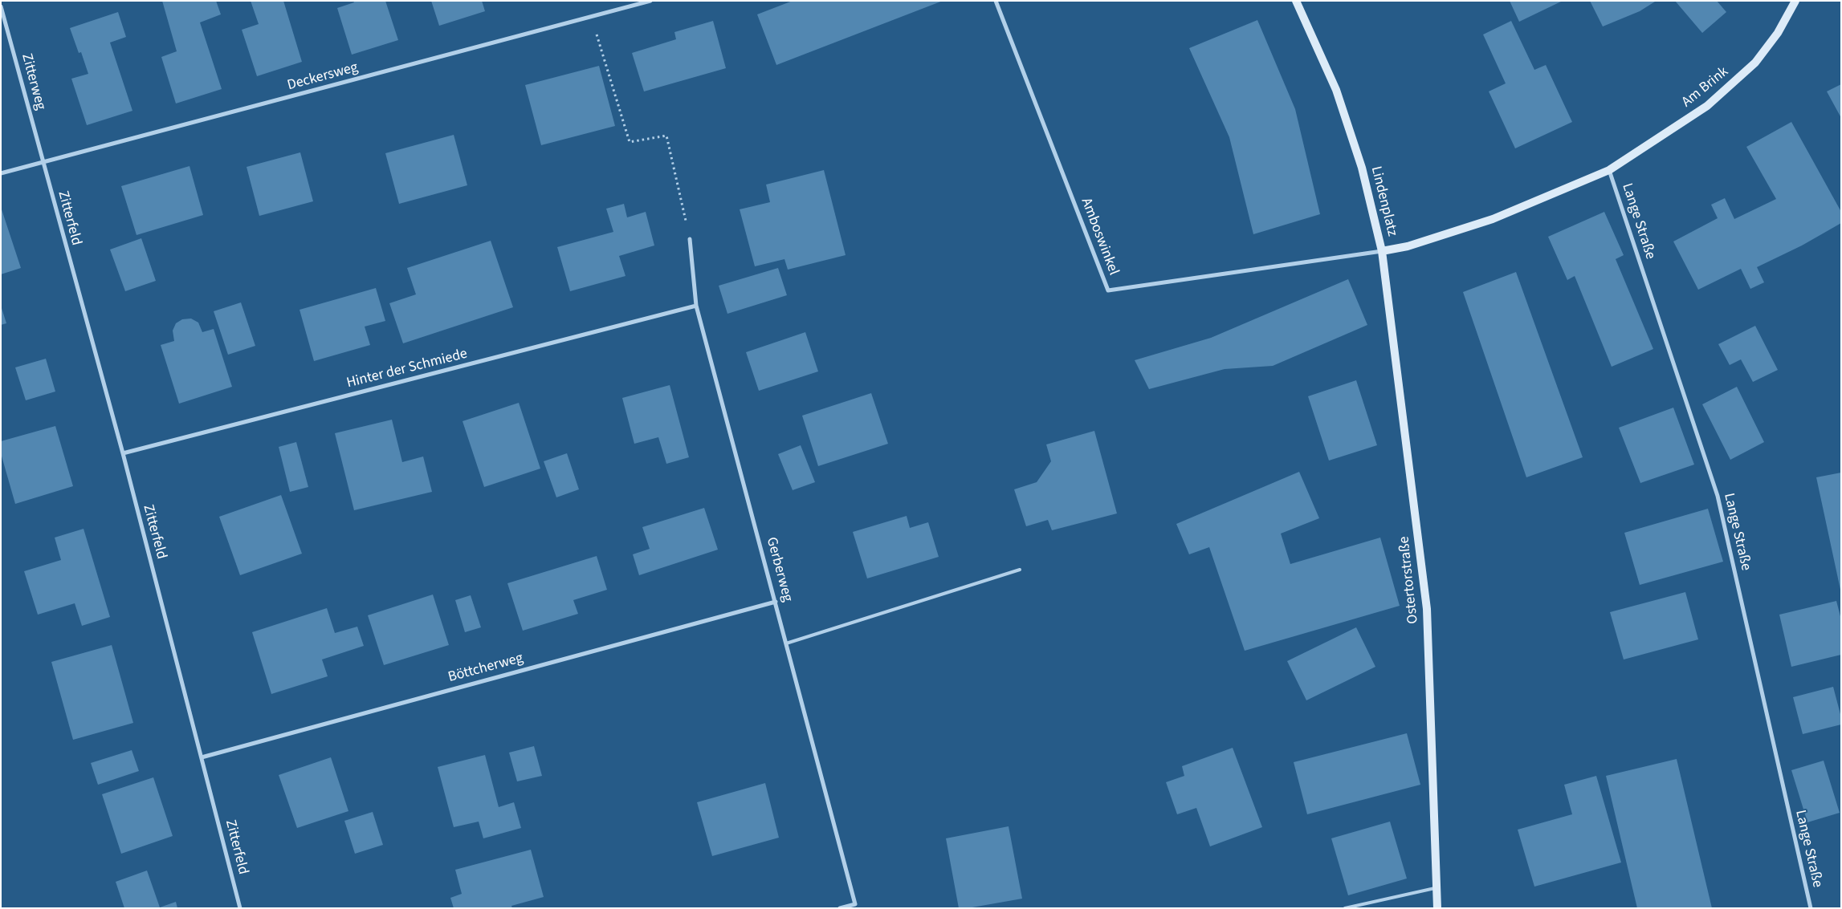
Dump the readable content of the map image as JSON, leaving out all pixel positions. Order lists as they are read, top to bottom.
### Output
{
  "streets": {
    "street": [
      "Deckersweg",
      "Zitterweg",
      "Am Brink",
      "Lindenplatz",
      "Zitterfeld",
      "Lange Straße",
      "Amboswinkel",
      "Hinter der Schmiede",
      "Gerberweg",
      "Ostertorstraße",
      "Böttcherweg"
    ]
  },
  "crossings": [
    ["Deckersweg", "Zitterweg"],
    ["Deckersweg", "Zitterfeld"],
    ["Zitterweg", "Zitterfeld"],
    ["Am Brink", "Lindenplatz"],
    ["Am Brink", "Lange Straße"],
    ["Lindenplatz", "Lange Straße"],
    ["Lindenplatz", "Amboswinkel"],
    ["Lindenplatz", "Ostertorstraße"],
    ["Zitterfeld", "Hinter der Schmiede"],
    ["Zitterfeld", "Böttcherweg"],
    ["Amboswinkel", "Ostertorstraße"],
    ["Hinter der Schmiede", "Gerberweg"],
    ["Gerberweg", "Böttcherweg"]
  ]
}
